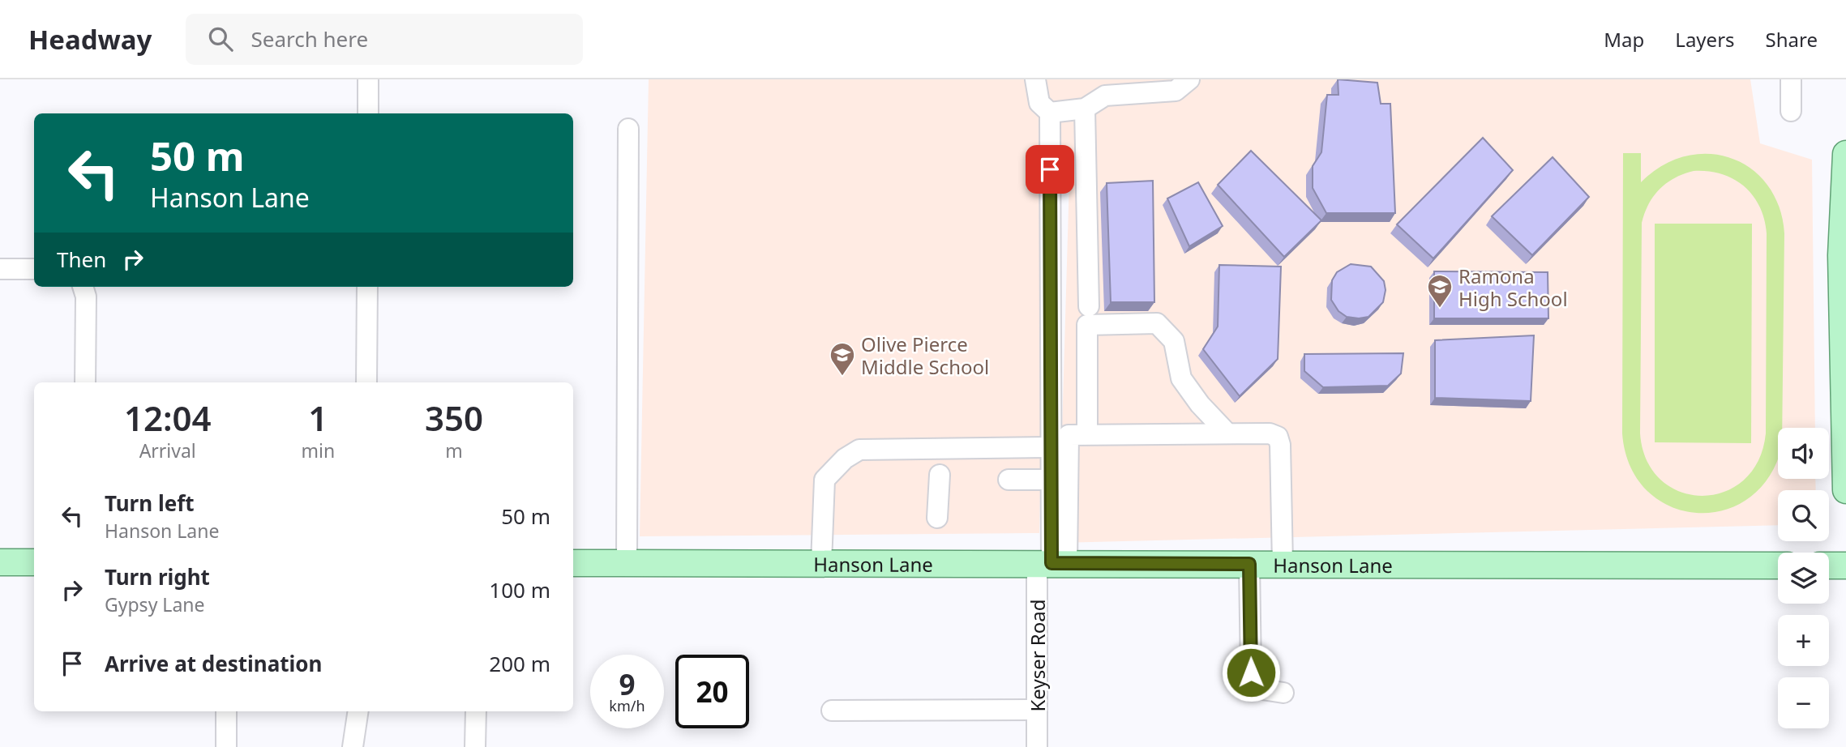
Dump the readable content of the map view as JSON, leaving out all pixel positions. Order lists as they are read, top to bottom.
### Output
{
  "streets": {
    "main road": ["Hanson Lane"],
    "street": ["Keyser Road"]
  },
  "crossings": [
    ["Hanson Lane", "Keyser Road"]
  ],
  "places": {
    "school or university": ["Ramona High School", "Olive Pierce Middle School"]
  },
  "page": {
    "header": "Headway",
    "search": "Search here",
    "nav": ["Map", "Layers", "Share"],
    "turn": ["50 m", "Hanson Lane"],
    "then": "Then",
    "eta": [
      "12:04",
      "Arrival",
      "1",
      "min",
      "350",
      "m"
    ],
    "map_buttons": ["+", "−"],
    "list": [
      {
        "name": "Turn left",
        "note": "Hanson Lane",
        "value": "50 m"
      },
      {
        "name": "Turn right",
        "note": "Gypsy Lane",
        "value": "100 m"
      },
      {
        "name": "Arrive at destination",
        "value": "200 m"
      }
    ],
    "speed": "9 km/h",
    "limit": "20"
  }
}
